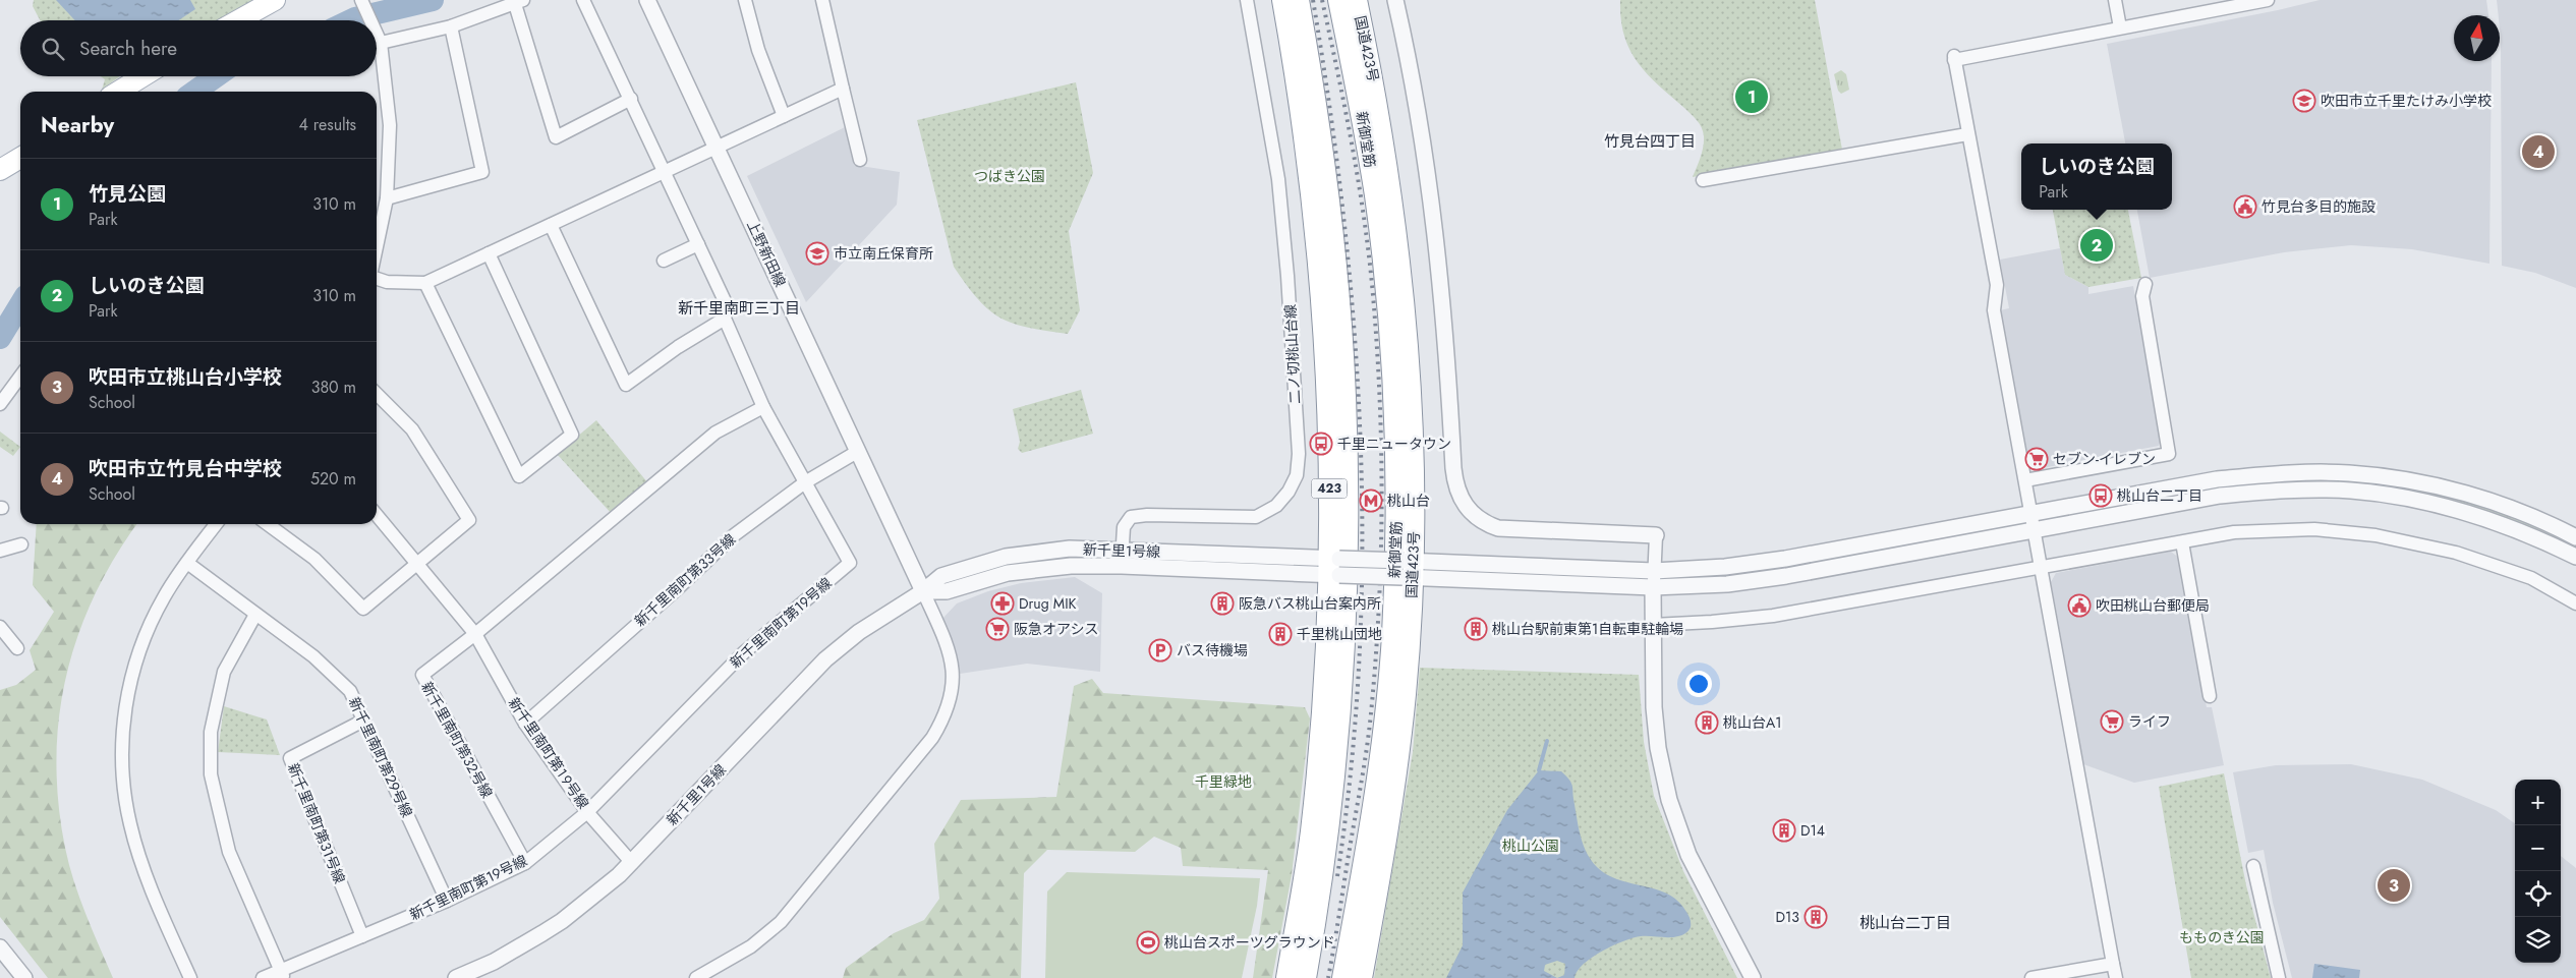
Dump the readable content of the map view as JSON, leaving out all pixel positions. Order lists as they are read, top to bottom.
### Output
{
  "streets": {
    "main road": ["国道423号", "新御堂筋", "423"],
    "street": [
      "上野新田線",
      "二ノ切桃山台線",
      "新千里1号線",
      "新千里南町第33号線",
      "新千里南町第19号線",
      "新千里南町第32号線",
      "新千里南町第１９号線",
      "新千里南町第29号線",
      "新千里南町第31号線"
    ]
  },
  "crossings": [
    ["上野新田線", "新千里1号線"],
    ["上野新田線", "新千里南町第33号線"],
    ["二ノ切桃山台線", "新千里1号線"],
    ["423", "新千里1号線"],
    ["新千里1号線", "新千里南町第１９号線"],
    ["新千里南町第33号線", "新千里南町第19号線"],
    ["新千里南町第33号線", "新千里南町第１９号線"],
    ["新千里南町第19号線", "新千里南町第32号線"],
    ["新千里南町第19号線", "新千里南町第１９号線"],
    ["新千里南町第19号線", "新千里南町第29号線"],
    ["新千里南町第19号線", "新千里南町第31号線"],
    ["新千里南町第32号線", "新千里南町第１９号線"],
    ["新千里南町第29号線", "新千里南町第31号線"]
  ],
  "districts": ["竹見台四丁目", "新千里南町三丁目", "桃山台二丁目"],
  "parks": [
    "つばき公園",
    "千里緑地",
    "桃山公園",
    "もものき公園"
  ],
  "places": {
    "school or university": ["吹田市立千里たけみ小学校", "市立南丘保育所"],
    "public building": ["竹見台多目的施設", "吹田桃山台郵便局"],
    "bus stop": ["千里ニュータウン", "桃山台二丁目"],
    "supermarket": ["セブン-イレブン", "阪急オアシス", "ライフ"],
    "metro station": ["桃山台"],
    "pharmacy": ["Drug MIK"],
    "building": [
      "阪急バス桃山台案内所",
      "桃山台駅前東第1自転車駐輪場",
      "千里桃山団地",
      "桃山台A1",
      "D14",
      "D13"
    ],
    "parking": ["バス待機場"],
    "sports": ["桃山台スポーツグラウンド"]
  },
  "north": "top",
  "page": {
    "search": "Search here",
    "pins": [
      "1",
      "4",
      "2",
      "3"
    ],
    "heading": ["Nearby", "4 results"],
    "popup": ["しいのき公園", "Park"],
    "list": [
      {
        "mark": "1",
        "name": "竹見公園",
        "note": "Park",
        "value": "310 m"
      },
      {
        "mark": "2",
        "name": "しいのき公園",
        "note": "Park",
        "value": "310 m"
      },
      {
        "mark": "3",
        "name": "吹田市立桃山台小学校",
        "note": "School",
        "value": "380 m"
      },
      {
        "mark": "4",
        "name": "吹田市立竹見台中学校",
        "note": "School",
        "value": "520 m"
      }
    ],
    "map_buttons": ["+", "−"]
  }
}
